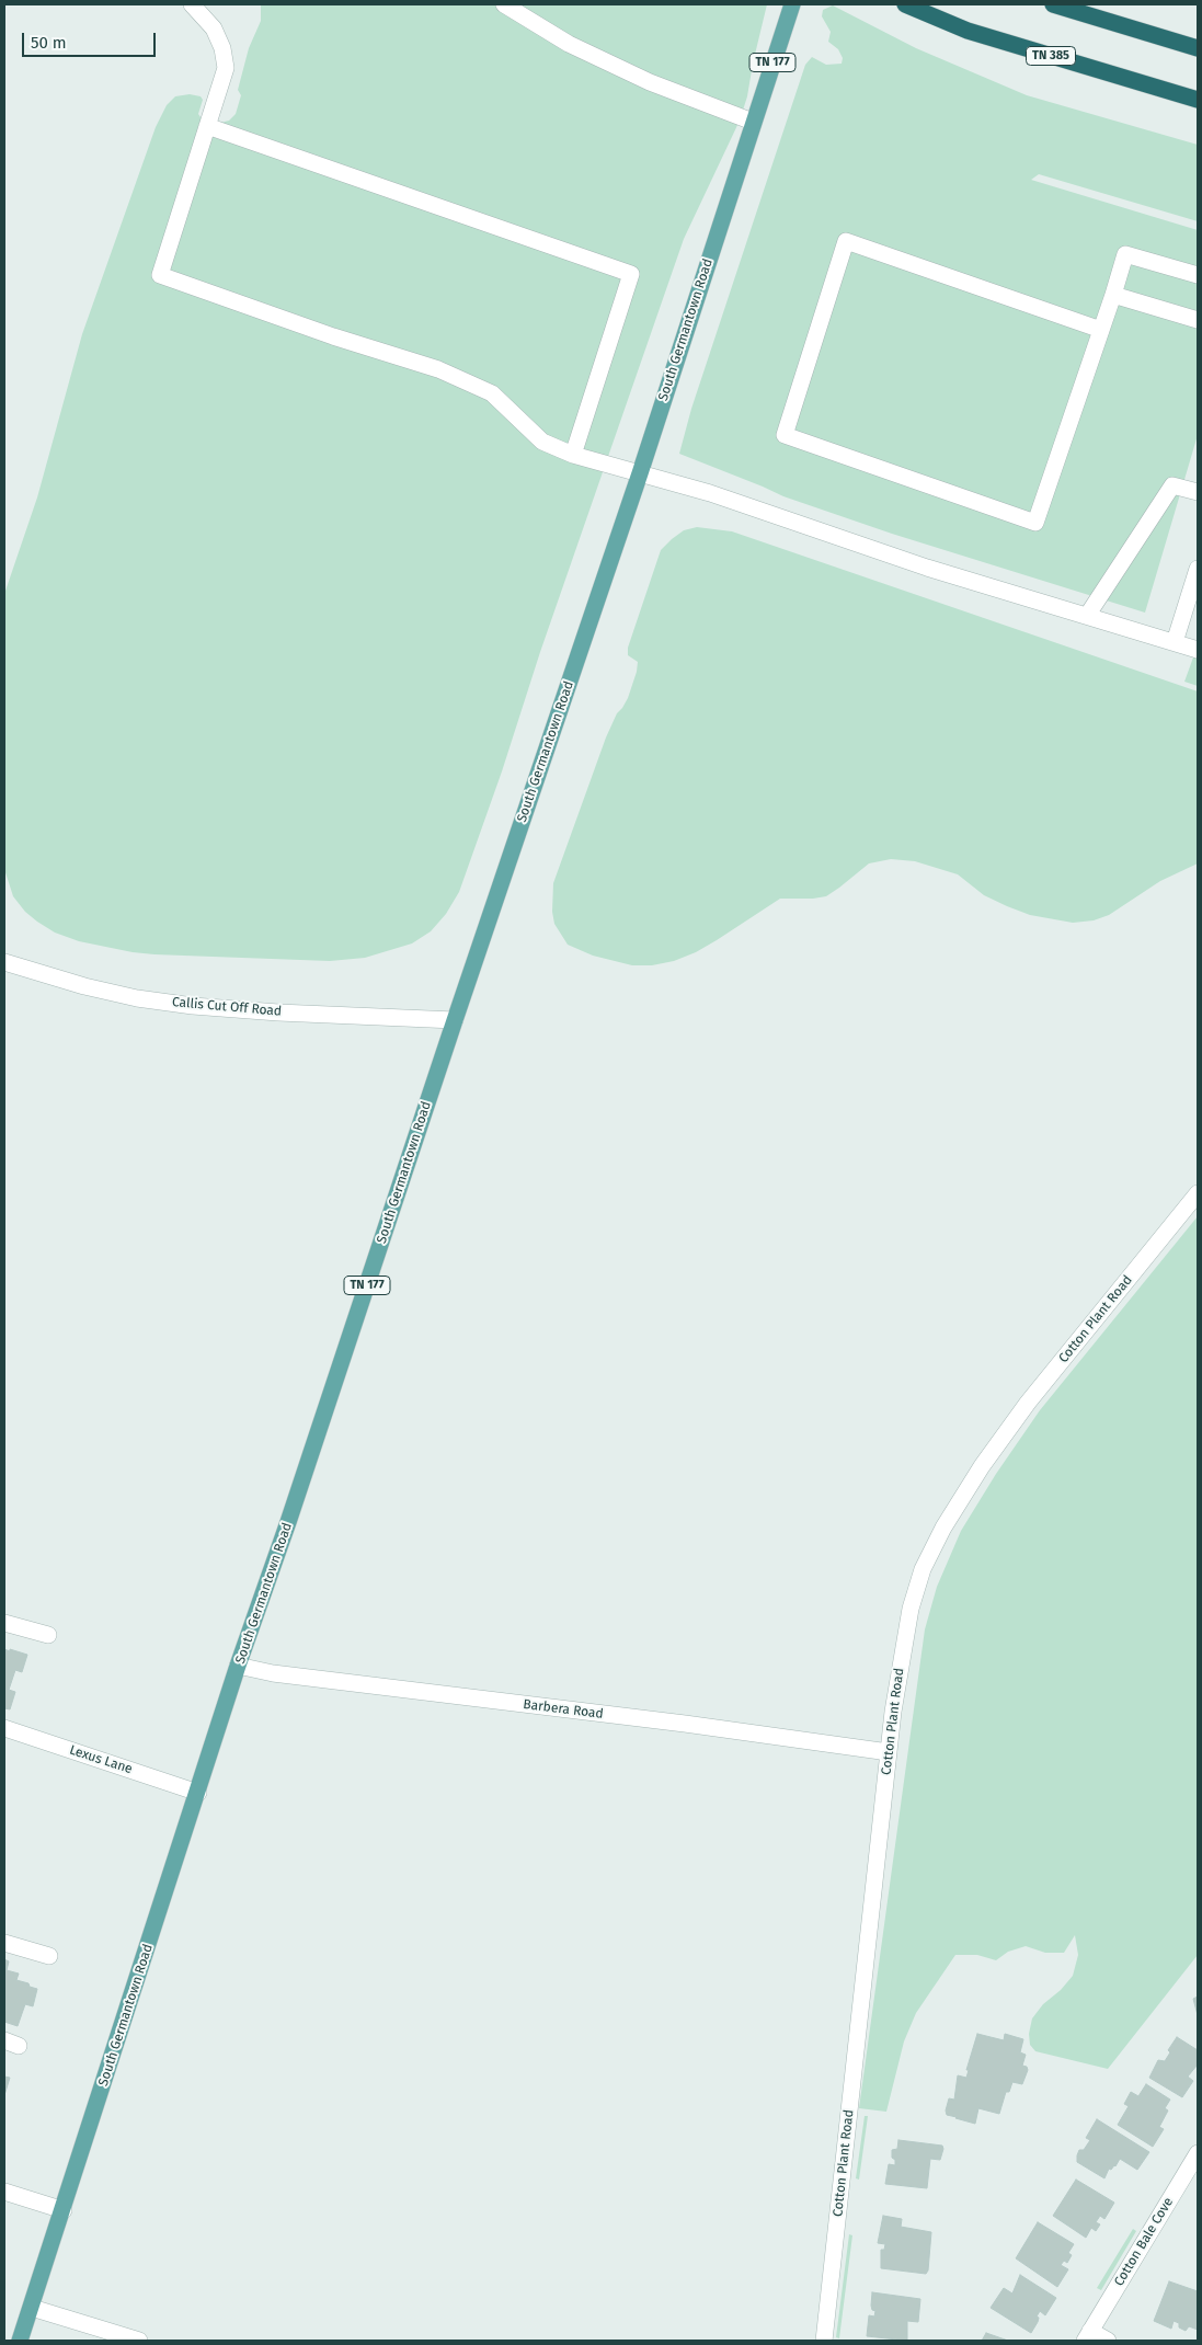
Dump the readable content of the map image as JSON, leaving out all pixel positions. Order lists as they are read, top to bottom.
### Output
{
  "streets": {
    "highway": ["TN 385"],
    "main road": ["TN 177", "South Germantown Road"],
    "street": [
      "Callis Cut Off Road",
      "Cotton Plant Road",
      "Barbera Road",
      "Lexus Lane",
      "Cotton Bale Cove"
    ]
  },
  "crossings": [
    ["South Germantown Road", "Callis Cut Off Road"],
    ["South Germantown Road", "Barbera Road"],
    ["South Germantown Road", "Lexus Lane"],
    ["Cotton Plant Road", "Barbera Road"]
  ],
  "scale_bar": "50 m"
}
